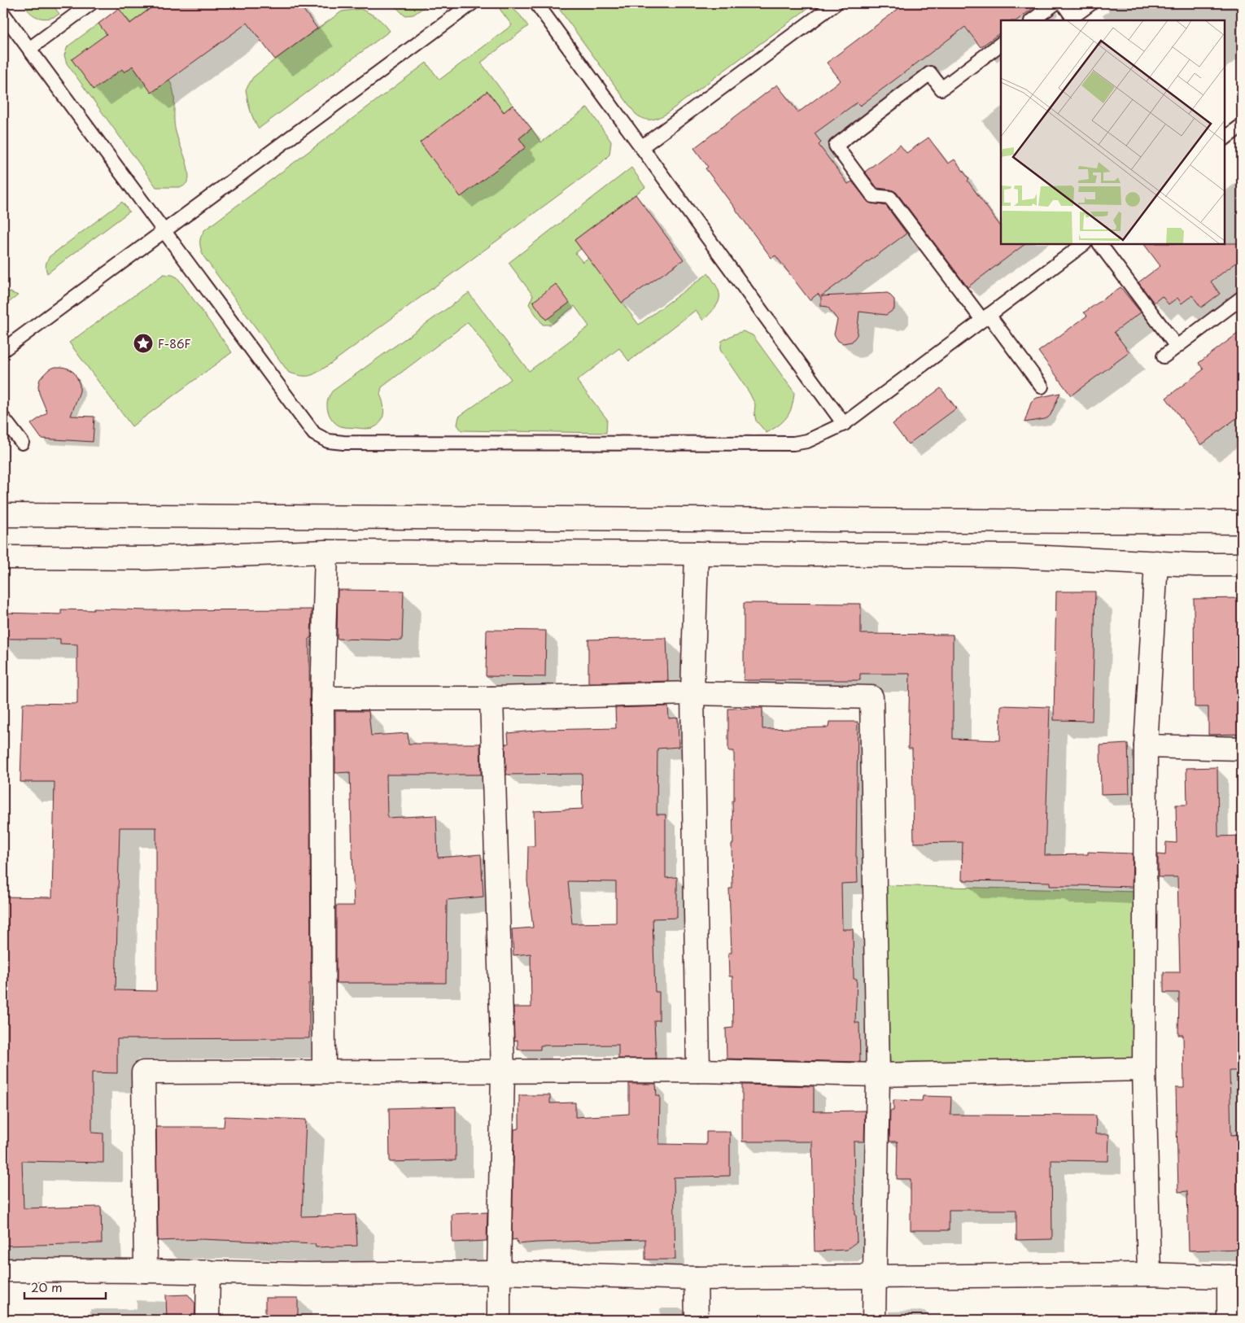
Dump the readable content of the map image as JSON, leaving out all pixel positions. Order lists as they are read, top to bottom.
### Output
{
  "places": {
    "place": ["F-86F"]
  },
  "scale_bar": "20 m"
}
